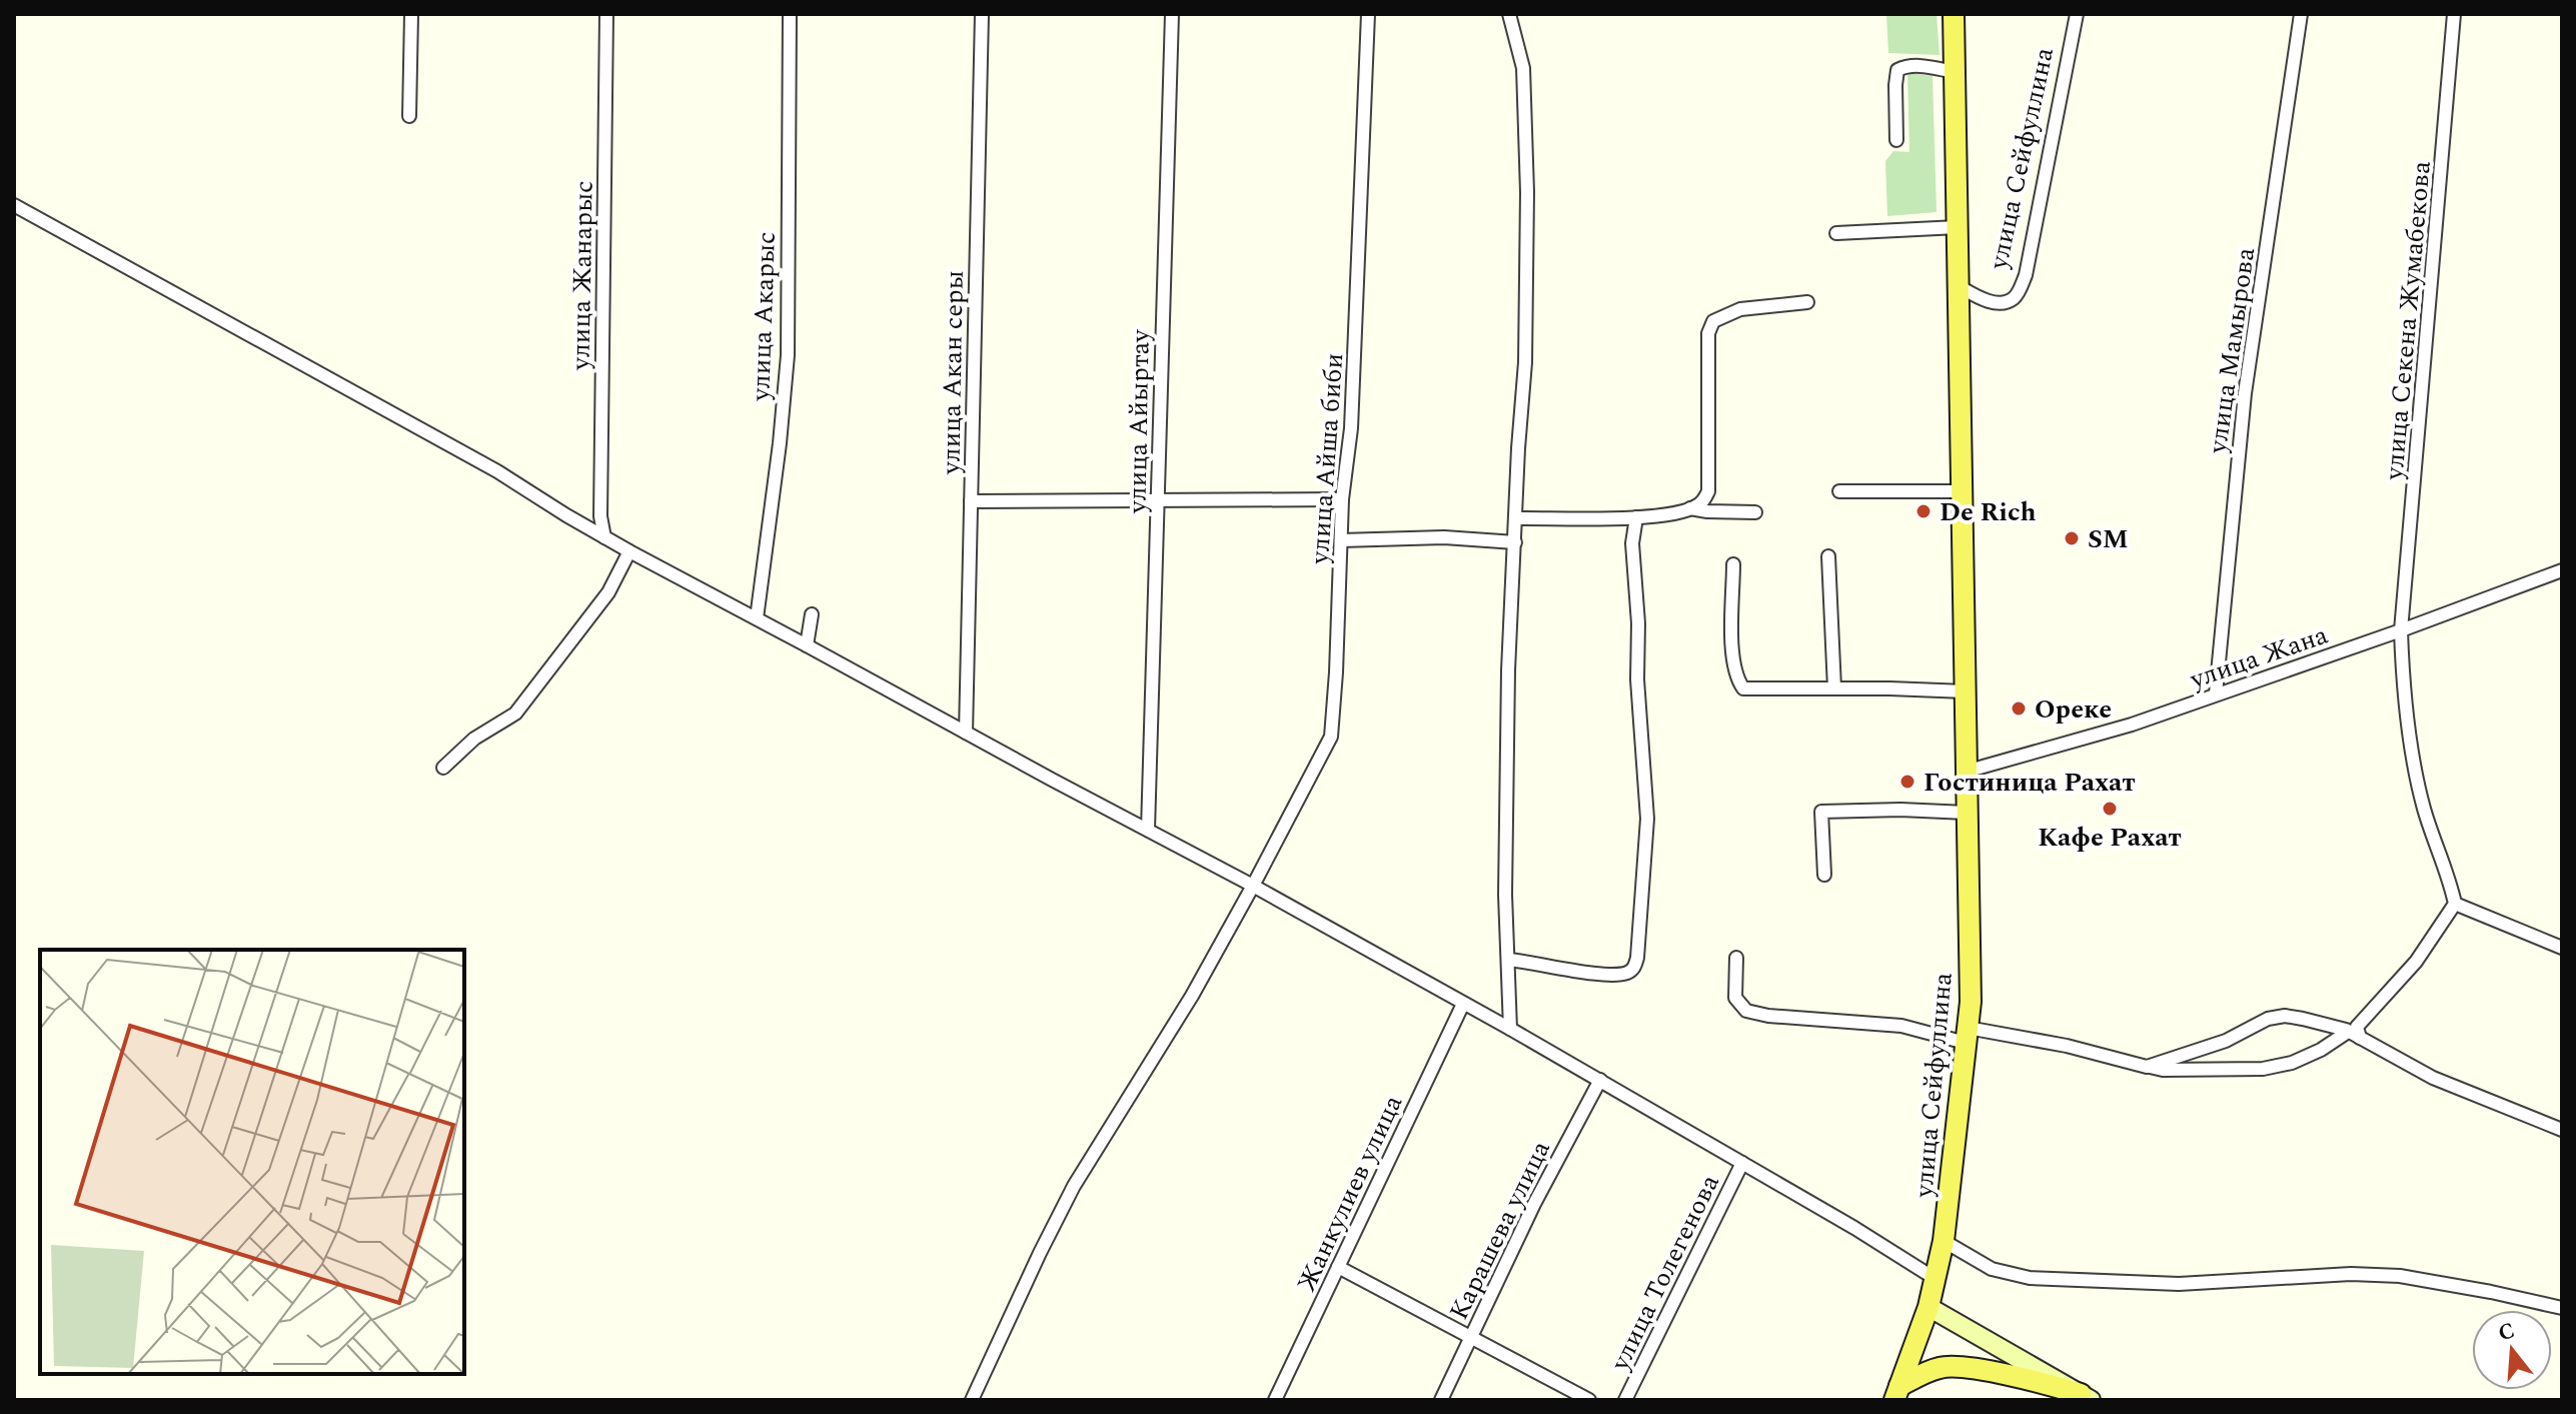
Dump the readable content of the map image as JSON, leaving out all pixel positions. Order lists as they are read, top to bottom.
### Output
{
  "streets": {
    "main road": ["улица Сейфуллина"],
    "street": [
      "улица Жанарыс",
      "улица Акарыс",
      "улица Секена Жумабекова",
      "улица Мамырова",
      "улица Акан серы",
      "улица Айыртау",
      "улица Айша биби",
      "улица Жана",
      "Жанкулиев улица",
      "Карашева улица",
      "улица Толегенова"
    ]
  },
  "crossings": [
    ["улица Сейфуллина", "улица Жана"],
    ["улица Секена Жумабекова", "улица Жана"],
    ["улица Мамырова", "улица Жана"]
  ],
  "places": [
    "De Rich",
    "SM",
    "Ореке",
    "Гостиница Рахат",
    "Кафе Рахат"
  ],
  "north": "top"
}
